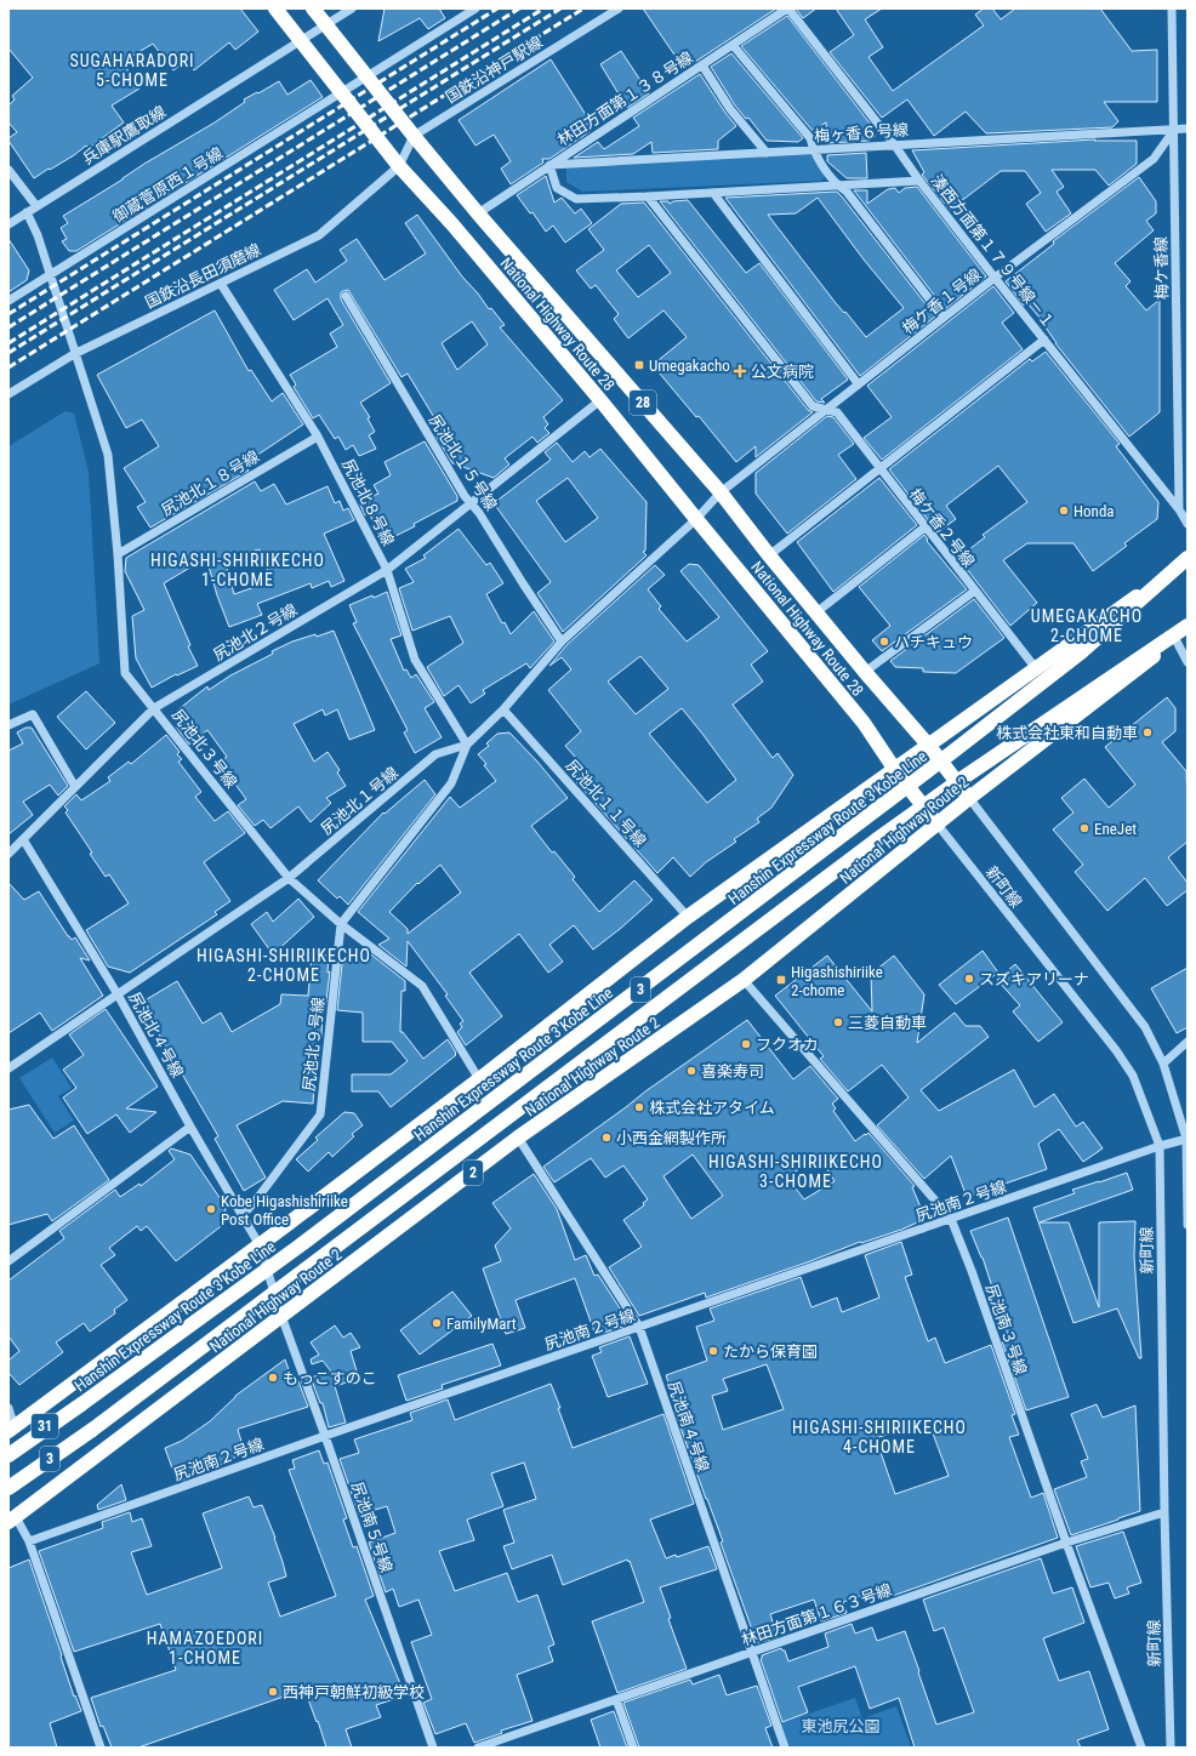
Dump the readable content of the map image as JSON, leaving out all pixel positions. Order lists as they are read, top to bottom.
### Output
{
  "streets": {
    "highway": [
      "National Highway Route 28",
      "28",
      "Hanshin Expressway Route 3 Kobe Line",
      "National Highway Route 2",
      "3",
      "2",
      "31"
    ],
    "street": [
      "国鉄沿神戸駅線",
      "林田方面第１３８号線",
      "梅ヶ香６号線",
      "兵庫駅鷹取線",
      "御蔵菅原西１号線",
      "湊西方面第１７９号線－１",
      "梅ケ香線",
      "国鉄沿長田須磨線",
      "梅ケ香１号線",
      "尻池北１５号線",
      "尻池北１８号線",
      "尻池北８号線",
      "梅ケ香２号線",
      "尻池北２号線",
      "尻池北３号線",
      "尻池北１号線",
      "尻池北１１号線",
      "新町線",
      "尻池北４号線",
      "尻池北９号線",
      "尻池南２号線",
      "尻池南３号線",
      "尻池南４号線",
      "尻池南５号線",
      "林田方面第１６３号線"
    ]
  },
  "crossings": [
    ["国鉄沿神戸駅線", "National Highway Route 28"],
    ["林田方面第１３８号線", "梅ヶ香６号線"],
    ["林田方面第１３８号線", "湊西方面第１７９号線－１"],
    ["林田方面第１３８号線", "National Highway Route 28"],
    ["梅ヶ香６号線", "湊西方面第１７９号線－１"],
    ["梅ヶ香６号線", "梅ケ香線"],
    ["梅ヶ香６号線", "梅ケ香１号線"],
    ["兵庫駅鷹取線", "National Highway Route 28"],
    ["兵庫駅鷹取線", "尻池北３号線"],
    ["御蔵菅原西１号線", "National Highway Route 28"],
    ["御蔵菅原西１号線", "尻池北３号線"],
    ["湊西方面第１７９号線－１", "梅ケ香線"],
    ["湊西方面第１７９号線－１", "梅ケ香１号線"],
    ["梅ケ香線", "梅ケ香１号線"],
    ["国鉄沿長田須磨線", "National Highway Route 28"],
    ["国鉄沿長田須磨線", "尻池北８号線"],
    ["国鉄沿長田須磨線", "尻池北３号線"],
    ["梅ケ香１号線", "National Highway Route 28"],
    ["梅ケ香１号線", "梅ケ香２号線"],
    ["梅ケ香１号線", "尻池北１号線"],
    ["National Highway Route 28", "尻池北２号線"],
    ["National Highway Route 28", "尻池北１号線"],
    ["National Highway Route 28", "National Highway Route 2"],
    ["National Highway Route 28", "新町線"],
    ["尻池北１５号線", "尻池北２号線"],
    ["尻池北１５号線", "尻池北１号線"],
    ["尻池北１８号線", "尻池北８号線"],
    ["尻池北１８号線", "尻池北３号線"],
    ["尻池北８号線", "尻池北２号線"],
    ["尻池北８号線", "尻池北１号線"],
    ["尻池北２号線", "尻池北３号線"],
    ["尻池北２号線", "尻池北４号線"],
    ["尻池北３号線", "尻池北１号線"],
    ["尻池北３号線", "尻池北９号線"],
    ["尻池北１号線", "尻池北１１号線"],
    ["尻池北１号線", "尻池北４号線"],
    ["Hanshin Expressway Route 3 Kobe Line", "31"],
    ["National Highway Route 2", "新町線"],
    ["National Highway Route 2", "3"],
    ["National Highway Route 2", "尻池北４号線"],
    ["National Highway Route 2", "尻池南３号線"],
    ["National Highway Route 2", "尻池南４号線"],
    ["National Highway Route 2", "尻池南５号線"],
    ["新町線", "尻池南２号線"],
    ["新町線", "林田方面第１６３号線"],
    ["尻池北４号線", "尻池北９号線"],
    ["尻池北４号線", "尻池南５号線"],
    ["尻池南２号線", "尻池南３号線"],
    ["尻池南２号線", "尻池南４号線"],
    ["尻池南２号線", "尻池南５号線"],
    ["尻池南３号線", "林田方面第１６３号線"],
    ["尻池南４号線", "林田方面第１６３号線"]
  ],
  "districts": [
    "SUGAHARADORI 5-CHOME",
    "HIGASHI-SHIRIIKECHO 1-CHOME",
    "UMEGAKACHO 2-CHOME",
    "HIGASHI-SHIRIIKECHO 2-CHOME",
    "HIGASHI-SHIRIIKECHO 3-CHOME",
    "HIGASHI-SHIRIIKECHO 4-CHOME",
    "HAMAZOEDORI 1-CHOME"
  ],
  "parks": ["東池尻公園"],
  "places": {
    "transit": ["Umegakacho", "Higashishiriike 2-chome"],
    "health": ["公文病院"],
    "other": [
      "Honda",
      "ハチキュウ",
      "株式会社東和自動車",
      "EneJet",
      "スズキアリーナ",
      "三菱自動車",
      "フクオカ",
      "喜楽寿司",
      "株式会社アタイム",
      "小西金網製作所",
      "Kobe Higashishiriike Post Office",
      "FamilyMart",
      "たから保育園",
      "もっこすのこ",
      "西神戸朝鮮初級学校"
    ]
  }
}
